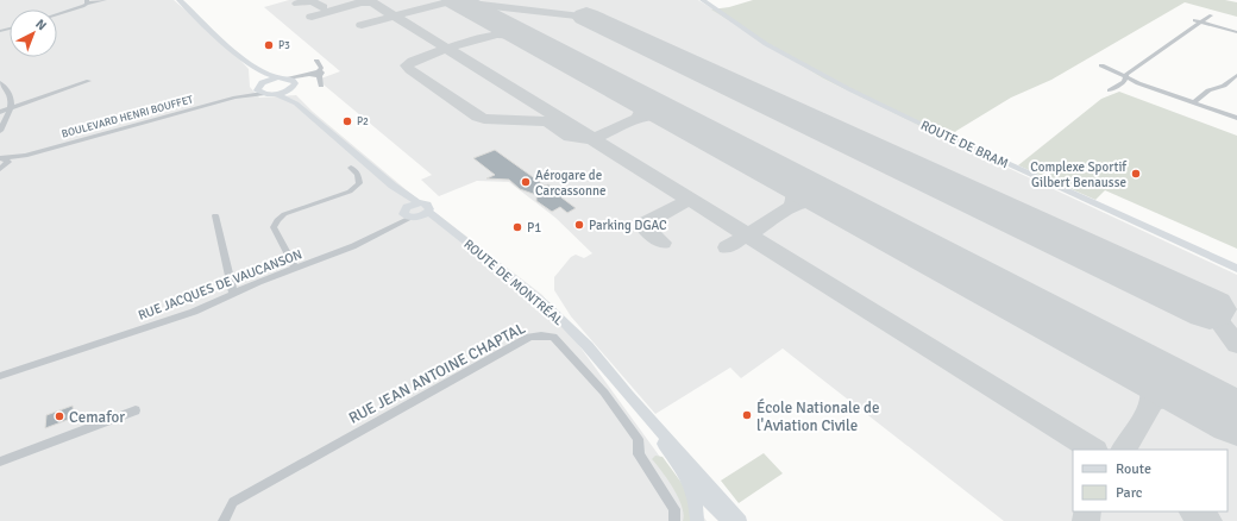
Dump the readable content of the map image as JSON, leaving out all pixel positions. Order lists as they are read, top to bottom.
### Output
{
  "streets": {
    "main road": ["ROUTE DE BRAM", "ROUTE DE MONTRÉAL"],
    "street": ["BOULEVARD HENRI BOUFFET", "RUE JACQUES DE VAUCANSON", "RUE JEAN ANTOINE CHAPTAL"]
  },
  "crossings": [
    ["ROUTE DE MONTRÉAL", "RUE JACQUES DE VAUCANSON"]
  ],
  "places": [
    "P3",
    "P2",
    "Complexe Sportif Gilbert Benausse",
    "Aérogare de Carcassonne",
    "Parking DGAC",
    "P1",
    "École Nationale de l'Aviation Civile",
    "Cemafor"
  ],
  "legend": ["Route", "Parc"],
  "north": "top right"
}
